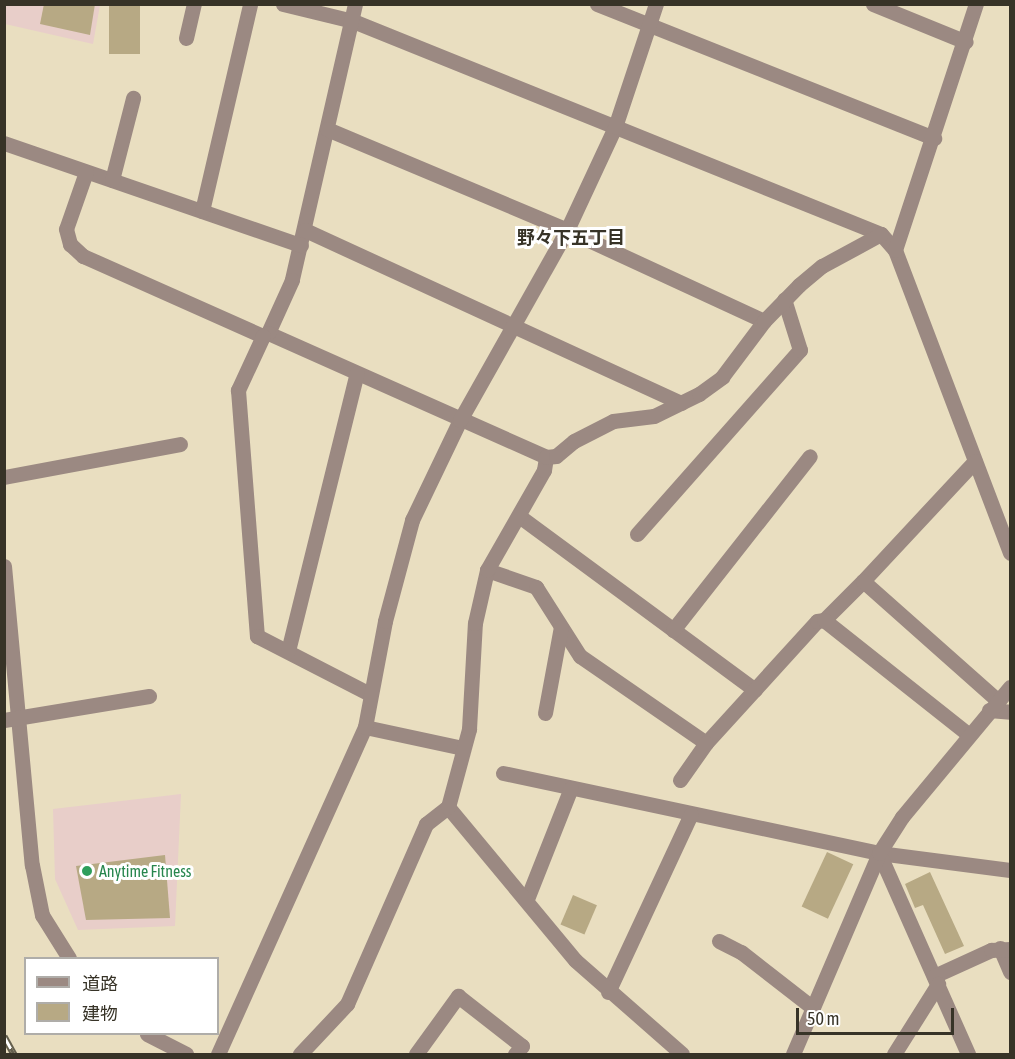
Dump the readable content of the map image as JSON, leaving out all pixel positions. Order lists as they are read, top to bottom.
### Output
{
  "districts": ["野々下五丁目"],
  "places": ["Anytime Fitness"],
  "legend": ["道路", "建物"],
  "scale_bar": "50 m"
}
